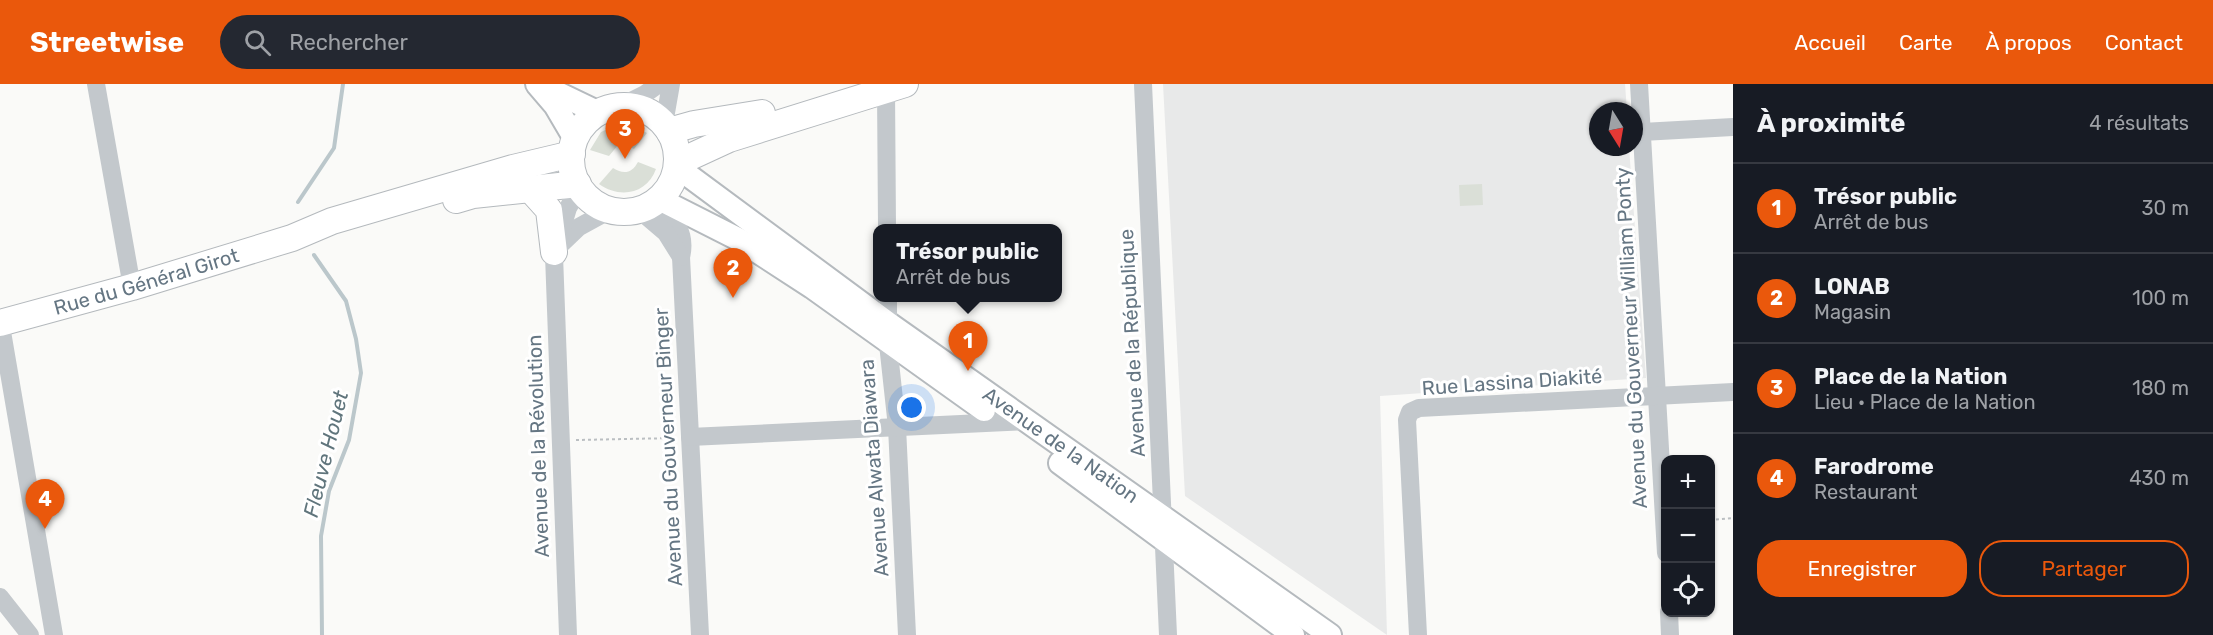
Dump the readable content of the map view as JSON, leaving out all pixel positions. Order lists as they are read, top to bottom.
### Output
{
  "streets": {
    "highway": ["Rue du Général Girot"],
    "main road": ["Avenue de la Nation"],
    "street": [
      "Avenue du Gouverneur William Ponty",
      "Avenue de la République",
      "Rue Lassina Diakité",
      "Avenue de la Révolution",
      "Avenue du Gouverneur Binger",
      "Avenue Alwata Diawara"
    ]
  },
  "crossings": [
    ["Avenue du Gouverneur William Ponty", "Rue Lassina Diakité"],
    ["Avenue de la République", "Avenue de la Nation"],
    ["Avenue de la Nation", "Avenue de la Révolution"],
    ["Avenue de la Nation", "Avenue du Gouverneur Binger"],
    ["Avenue de la Nation", "Avenue Alwata Diawara"],
    ["Avenue de la Révolution", "Avenue du Gouverneur Binger"]
  ],
  "water": ["Fleuve Houet"],
  "north": "bottom",
  "page": {
    "header": "Streetwise",
    "search": "Rechercher",
    "nav": [
      "Accueil",
      "Carte",
      "À propos",
      "Contact"
    ],
    "heading": ["À proximité", "4 résultats"],
    "pins": [
      "3",
      "2",
      "1",
      "4"
    ],
    "list": [
      {
        "mark": "1",
        "name": "Trésor public",
        "note": "Arrêt de bus",
        "value": "30 m"
      },
      {
        "mark": "2",
        "name": "LONAB",
        "note": "Magasin",
        "value": "100 m"
      },
      {
        "mark": "3",
        "name": "Place de la Nation",
        "note": "Lieu · Place de la Nation",
        "value": "180 m"
      },
      {
        "mark": "4",
        "name": "Farodrome",
        "note": "Restaurant",
        "value": "430 m"
      }
    ],
    "popup": ["Trésor public", "Arrêt de bus"],
    "map_buttons": ["+", "−"],
    "buttons": ["Enregistrer", "Partager"]
  }
}
